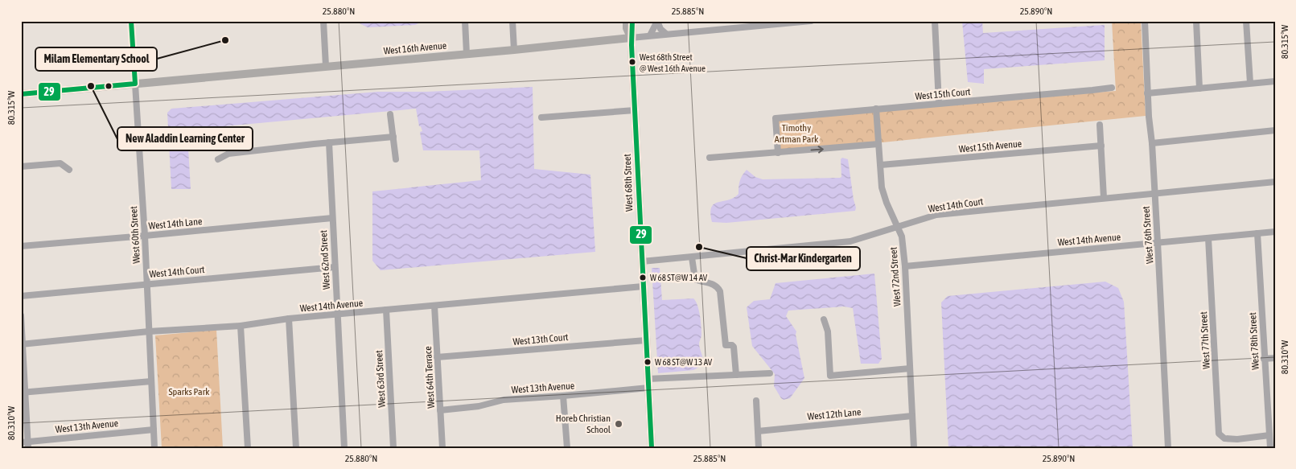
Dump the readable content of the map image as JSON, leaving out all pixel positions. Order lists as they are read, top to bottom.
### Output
{
  "streets": {
    "main road": ["West 16th Avenue", "West 68th Street"],
    "street": [
      "West 15th Court",
      "West 15th Avenue",
      "West 14th Court",
      "West 14th Lane",
      "West 60th Street",
      "West 76th Street",
      "West 14th Avenue",
      "West 62nd Street",
      "West 72nd Street",
      "West 13th Court",
      "West 77th Street",
      "West 78th Street",
      "West 64th Terrace",
      "West 63rd Street",
      "West 13th Avenue",
      "West 12th Lane"
    ]
  },
  "crossings": [
    ["West 16th Avenue", "West 68th Street"],
    ["West 16th Avenue", "West 60th Street"],
    ["West 15th Court", "West 72nd Street"],
    ["West 15th Avenue", "West 72nd Street"],
    ["West 68th Street", "West 14th Court"],
    ["West 68th Street", "West 14th Avenue"],
    ["West 68th Street", "West 13th Court"],
    ["West 68th Street", "West 13th Avenue"],
    ["West 14th Court", "West 60th Street"],
    ["West 14th Court", "West 76th Street"],
    ["West 14th Court", "West 62nd Street"],
    ["West 14th Court", "West 72nd Street"],
    ["West 14th Lane", "West 60th Street"],
    ["West 14th Lane", "West 62nd Street"],
    ["West 60th Street", "West 14th Avenue"],
    ["West 60th Street", "West 13th Avenue"],
    ["West 76th Street", "West 14th Avenue"],
    ["West 14th Avenue", "West 62nd Street"],
    ["West 14th Avenue", "West 72nd Street"],
    ["West 14th Avenue", "West 77th Street"],
    ["West 14th Avenue", "West 78th Street"],
    ["West 14th Avenue", "West 64th Terrace"],
    ["West 14th Avenue", "West 63rd Street"],
    ["West 72nd Street", "West 12th Lane"],
    ["West 13th Court", "West 64th Terrace"],
    ["West 77th Street", "West 78th Street"],
    ["West 64th Terrace", "West 13th Avenue"]
  ],
  "parks": ["Timothy Artman Park", "Sparks Park"],
  "places": [
    "Milam Elementary School",
    "West 68th Street @ West 16th Avenue",
    "New Aladdin Learning Center",
    "Christ-Mar Kindergarten",
    "W 68 ST@W 14 AV",
    "W 68 ST@W 13 AV",
    "Horeb Christian School"
  ],
  "lines": ["transit line 29"],
  "coordinates": [
    "25.880°N",
    "25.885°N",
    "25.890°N",
    "80.315°W",
    "80.310°W"
  ]
}
